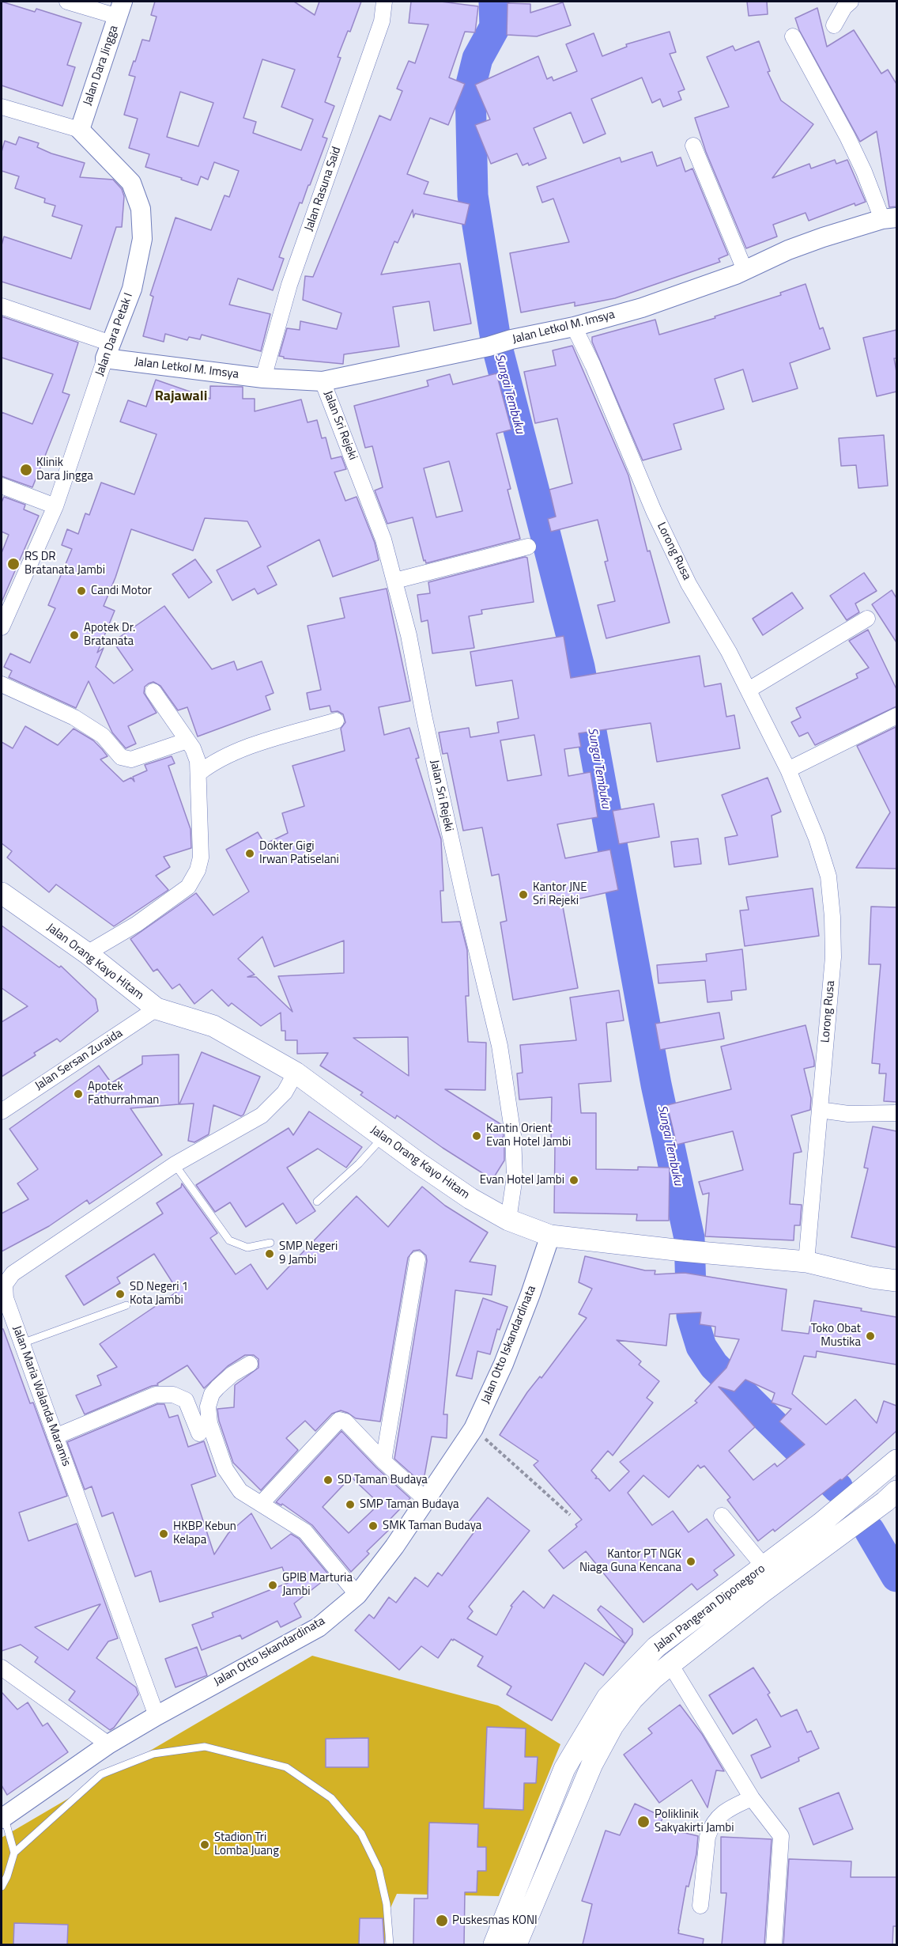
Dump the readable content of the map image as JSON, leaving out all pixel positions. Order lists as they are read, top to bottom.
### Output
{
  "streets": {
    "main road": ["Jalan Orang Kayo Hitam", "Jalan Pangeran Diponegoro"],
    "street": [
      "Jalan Dara Jingga",
      "Jalan Rasuna Said",
      "Jalan Letkol M. Imsya",
      "Jalan Dara Petak I",
      "Jalan Sri Rejeki",
      "Lorong Rusa",
      "Jalan Sersan Zuraida",
      "Jalan Otto Iskandardinata",
      "Jalan Maria Walanda Maramis"
    ]
  },
  "crossings": [
    ["Jalan Dara Jingga", "Jalan Dara Petak I"],
    ["Jalan Rasuna Said", "Jalan Letkol M. Imsya"],
    ["Jalan Letkol M. Imsya", "Jalan Dara Petak I"],
    ["Jalan Letkol M. Imsya", "Jalan Sri Rejeki"],
    ["Jalan Letkol M. Imsya", "Lorong Rusa"],
    ["Jalan Sri Rejeki", "Jalan Orang Kayo Hitam"],
    ["Lorong Rusa", "Jalan Orang Kayo Hitam"],
    ["Jalan Orang Kayo Hitam", "Jalan Sersan Zuraida"],
    ["Jalan Orang Kayo Hitam", "Jalan Otto Iskandardinata"],
    ["Jalan Orang Kayo Hitam", "Jalan Maria Walanda Maramis"],
    ["Jalan Otto Iskandardinata", "Jalan Maria Walanda Maramis"]
  ],
  "districts": ["Rajawali"],
  "water": ["Sungai Tembuku"],
  "places": [
    "Klinik Dara Jingga",
    "RS DR Bratanata Jambi",
    "Candi Motor",
    "Apotek Dr. Bratanata",
    "Dokter Gigi Irwan Patiselani",
    "Kantor JNE Sri Rejeki",
    "Apotek Fathurrahman",
    "Kantin Orient Evan Hotel Jambi",
    "Evan Hotel Jambi",
    "SMP Negeri 9 Jambi",
    "SD Negeri 1 Kota Jambi",
    "Toko Obat Mustika",
    "SD Taman Budaya",
    "SMP Taman Budaya",
    "SMK Taman Budaya",
    "HKBP Kebun Kelapa",
    "Kantor PT NGK Niaga Guna Kencana",
    "GPIB Marturia Jambi",
    "Poliklinik Sakyakirti Jambi",
    "Stadion Tri Lomba Juang",
    "Puskesmas KONI"
  ]
}
